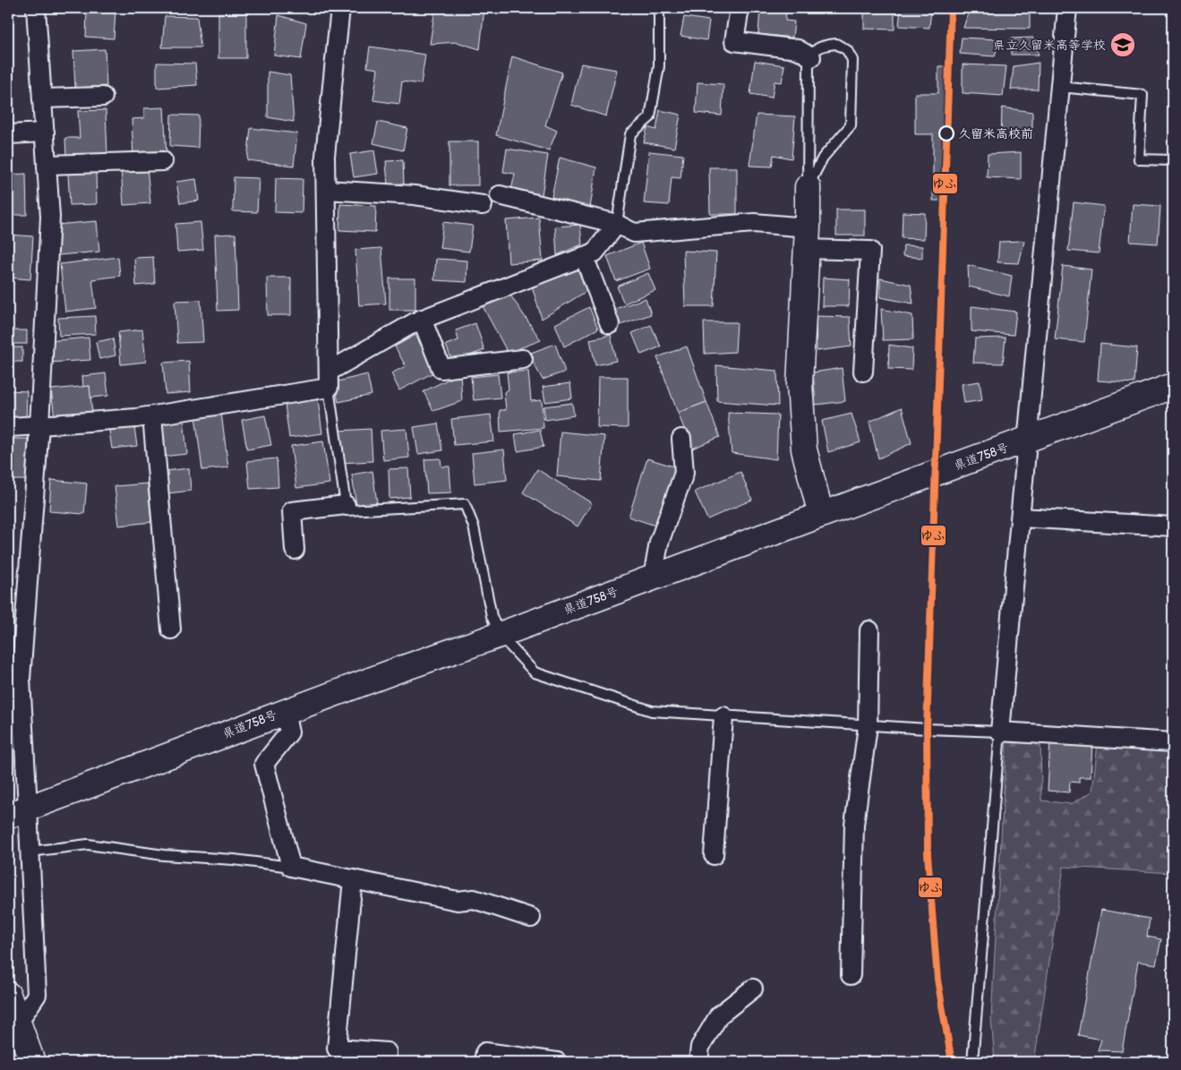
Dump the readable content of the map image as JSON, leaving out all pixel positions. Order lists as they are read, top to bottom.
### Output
{
  "streets": {
    "main road": ["県道758号"]
  },
  "places": {
    "school or university": ["県立久留米高等学校"],
    "other": ["久留米高校前"]
  },
  "lines": ["transit line ゆふ"]
}
